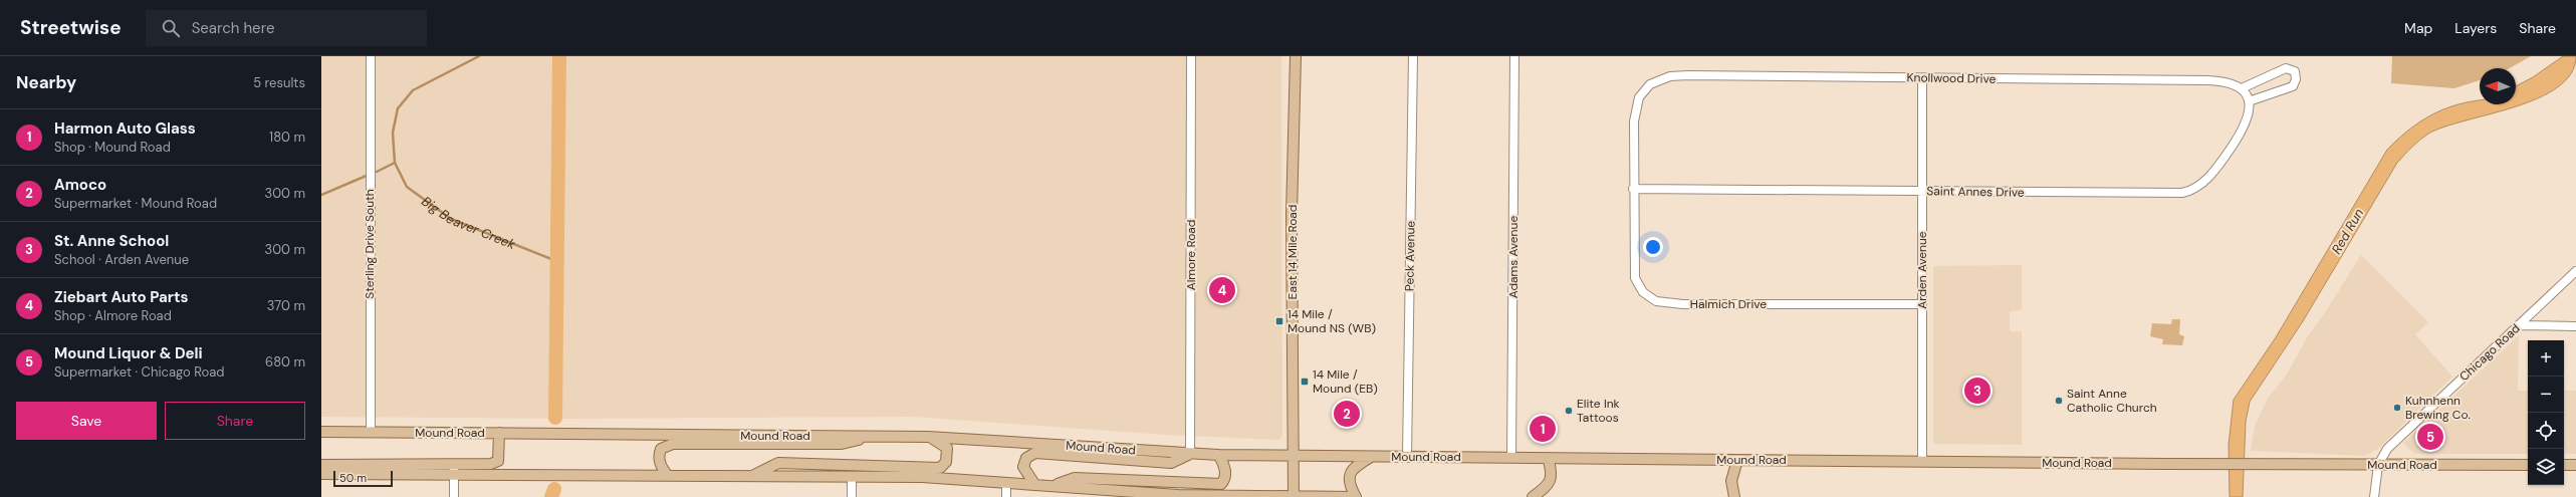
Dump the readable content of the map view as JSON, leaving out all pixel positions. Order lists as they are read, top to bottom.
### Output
{
  "streets": {
    "main road": ["East 14 Mile Road", "Mound Road"],
    "street": [
      "Knollwood Drive",
      "Saint Annes Drive",
      "Sterling Drive South",
      "Almore Road",
      "Peck Avenue",
      "Adams Avenue",
      "Arden Avenue",
      "Halmich Drive",
      "Chicago Road"
    ]
  },
  "crossings": [
    ["Knollwood Drive", "Saint Annes Drive"],
    ["Knollwood Drive", "Arden Avenue"],
    ["Knollwood Drive", "Halmich Drive"],
    ["Saint Annes Drive", "Arden Avenue"],
    ["Saint Annes Drive", "Halmich Drive"],
    ["Sterling Drive South", "Mound Road"],
    ["East 14 Mile Road", "Mound Road"],
    ["Almore Road", "Mound Road"],
    ["Peck Avenue", "Mound Road"],
    ["Adams Avenue", "Mound Road"],
    ["Arden Avenue", "Halmich Drive"],
    ["Arden Avenue", "Mound Road"],
    ["Chicago Road", "Mound Road"]
  ],
  "water": ["Big Beaver Creek", "Red Run"],
  "places": {
    "transit": ["14 Mile / Mound NS (WB)", "14 Mile / Mound (EB)"],
    "other": ["Saint Anne Catholic Church", "Kuhnhenn Brewing Co.", "Elite Ink Tattoos"]
  },
  "scale_bar": "50 m",
  "north": "left",
  "page": {
    "header": "Streetwise",
    "search": "Search here",
    "nav": ["Map", "Layers", "Share"],
    "heading": ["Nearby", "5 results"],
    "list": [
      {
        "mark": "1",
        "name": "Harmon Auto Glass",
        "note": "Shop · Mound Road",
        "value": "180 m"
      },
      {
        "mark": "2",
        "name": "Amoco",
        "note": "Supermarket · Mound Road",
        "value": "300 m"
      },
      {
        "mark": "3",
        "name": "St. Anne School",
        "note": "School · Arden Avenue",
        "value": "300 m"
      },
      {
        "mark": "4",
        "name": "Ziebart Auto Parts",
        "note": "Shop · Almore Road",
        "value": "370 m"
      },
      {
        "mark": "5",
        "name": "Mound Liquor & Deli",
        "note": "Supermarket · Chicago Road",
        "value": "680 m"
      }
    ],
    "pins": [
      "4",
      "3",
      "2",
      "1",
      "5"
    ],
    "map_buttons": ["+", "−"],
    "buttons": ["Save", "Share"],
    "scale": "50 m"
  }
}
